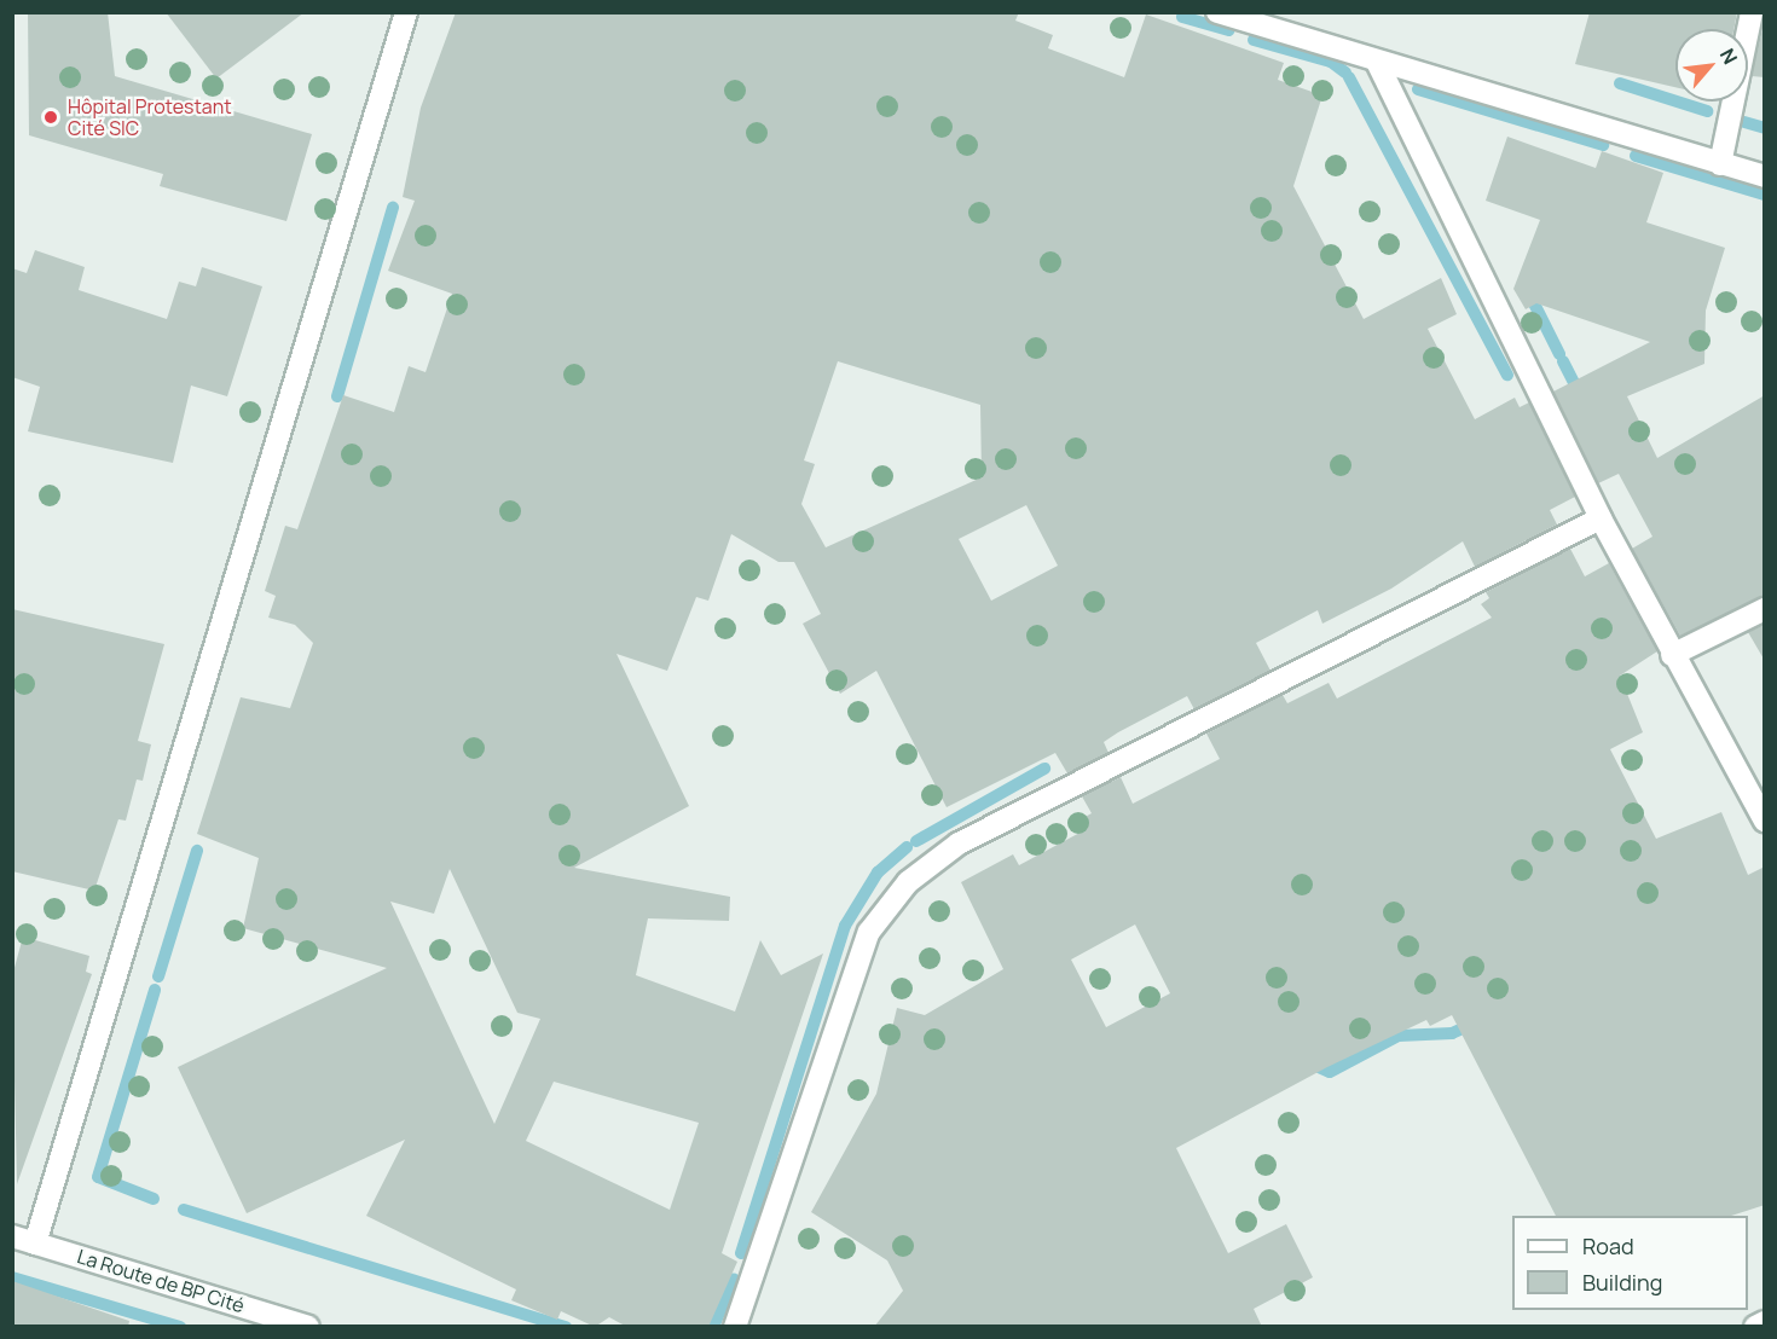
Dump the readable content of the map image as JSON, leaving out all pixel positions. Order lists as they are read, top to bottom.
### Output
{
  "streets": {
    "street": ["La Route de BP Cité"]
  },
  "places": ["Hôpital Protestant Cité SIC"],
  "legend": ["Road", "Building"],
  "north": "top right"
}
